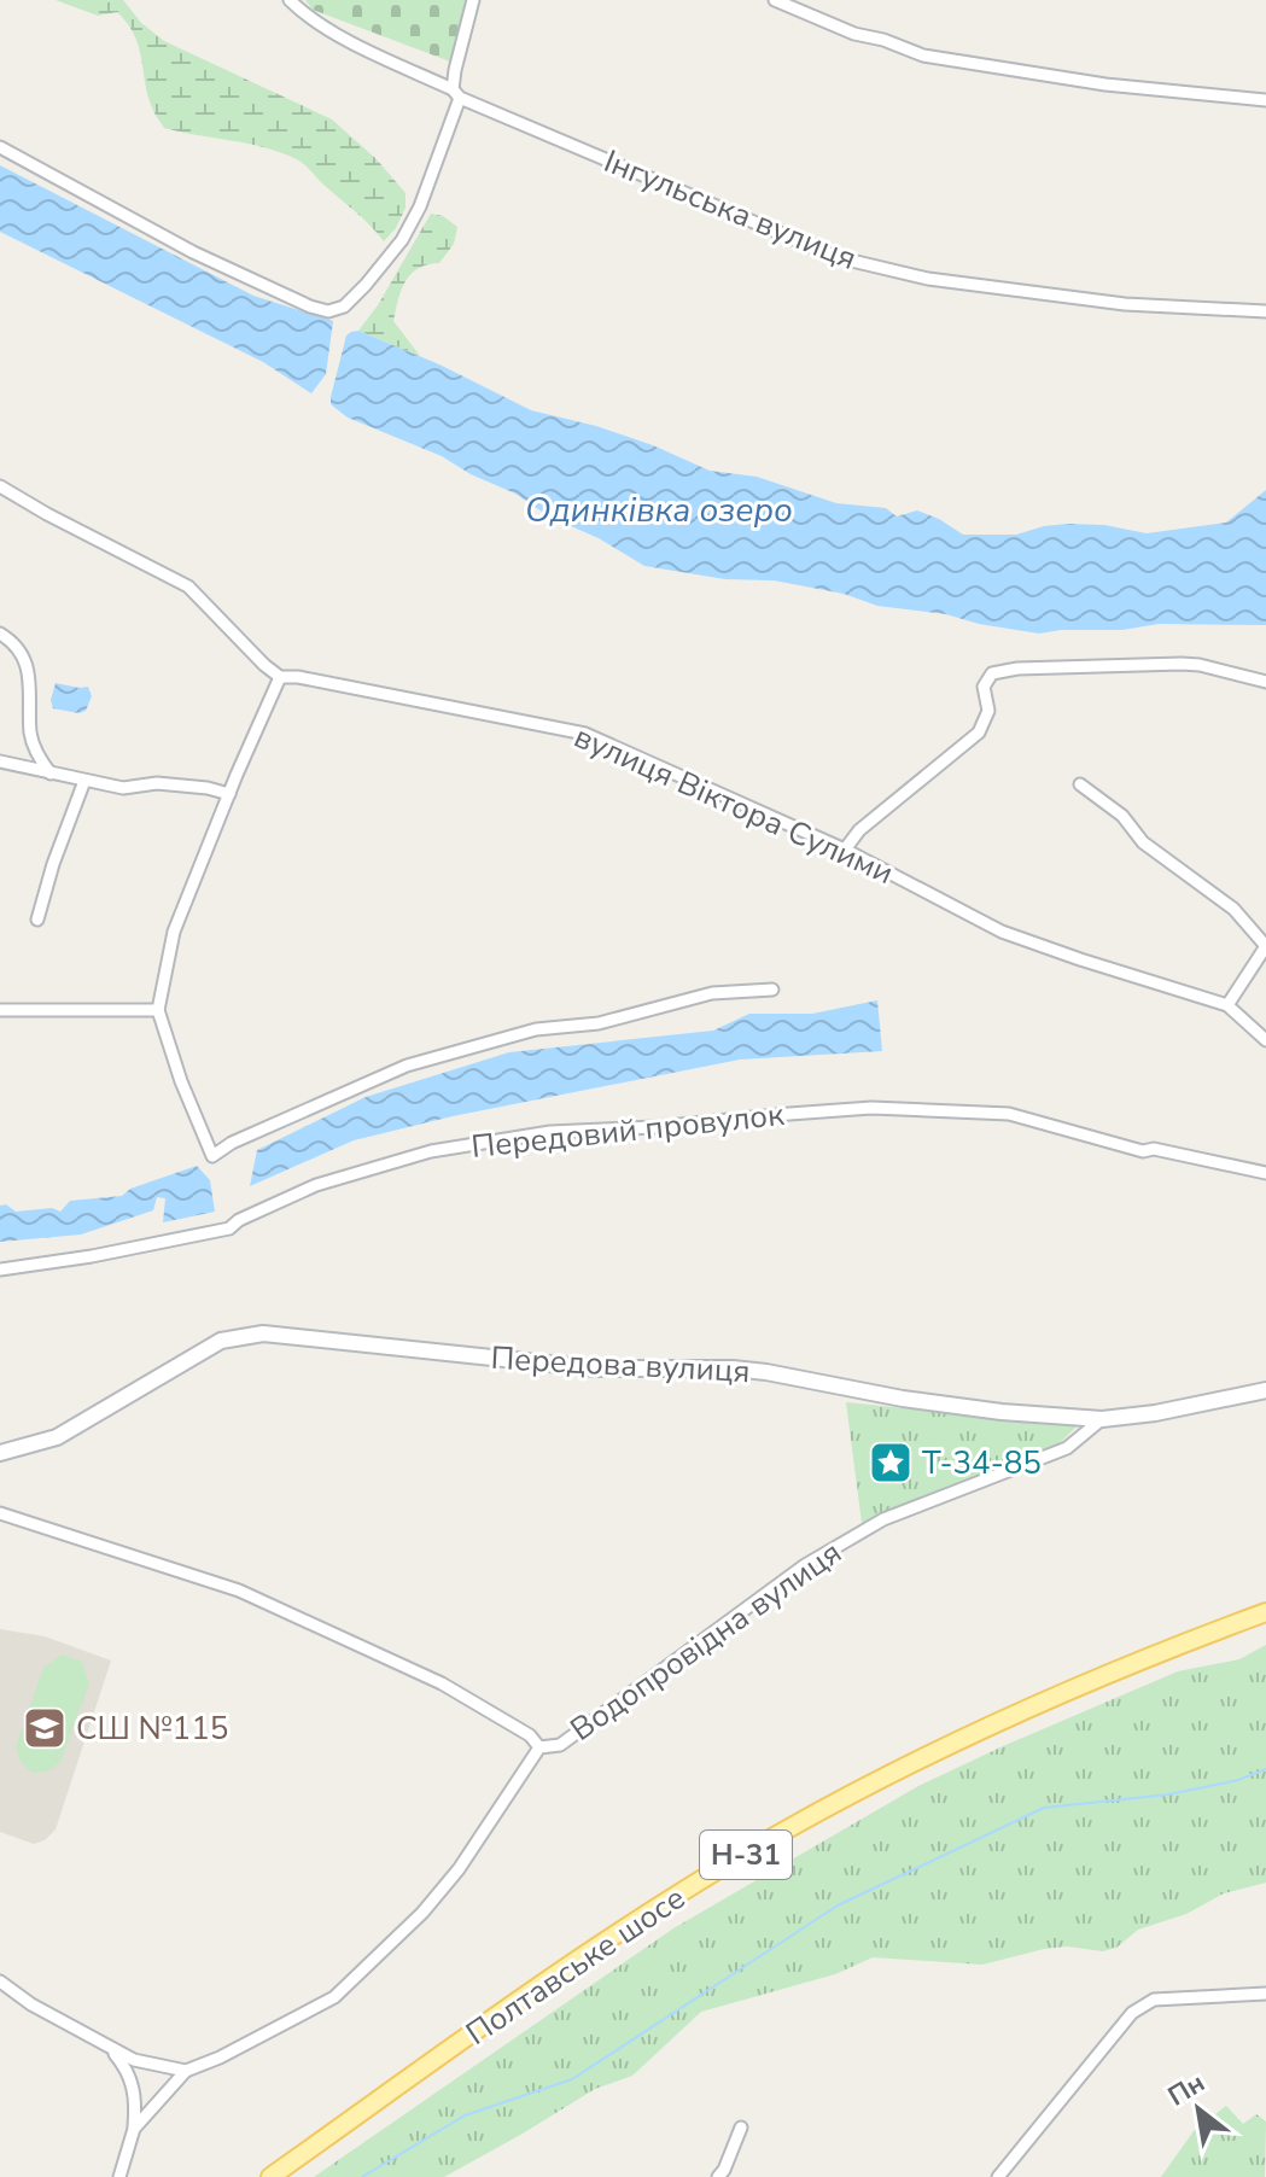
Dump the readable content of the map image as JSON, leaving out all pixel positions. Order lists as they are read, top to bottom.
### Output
{
  "streets": {
    "main road": ["Н-31", "Полтавське шосе"],
    "street": [
      "Інгульська вулиця",
      "вулиця Віктора Сулими",
      "Передовий провулок",
      "Передова вулиця",
      "Водопровідна вулиця"
    ]
  },
  "crossings": [
    ["Передова вулиця", "Водопровідна вулиця"]
  ],
  "water": ["Одинківка озеро"],
  "places": {
    "place": ["Т-34-85"],
    "school or university": ["СШ №115"]
  },
  "north": "top left"
}
